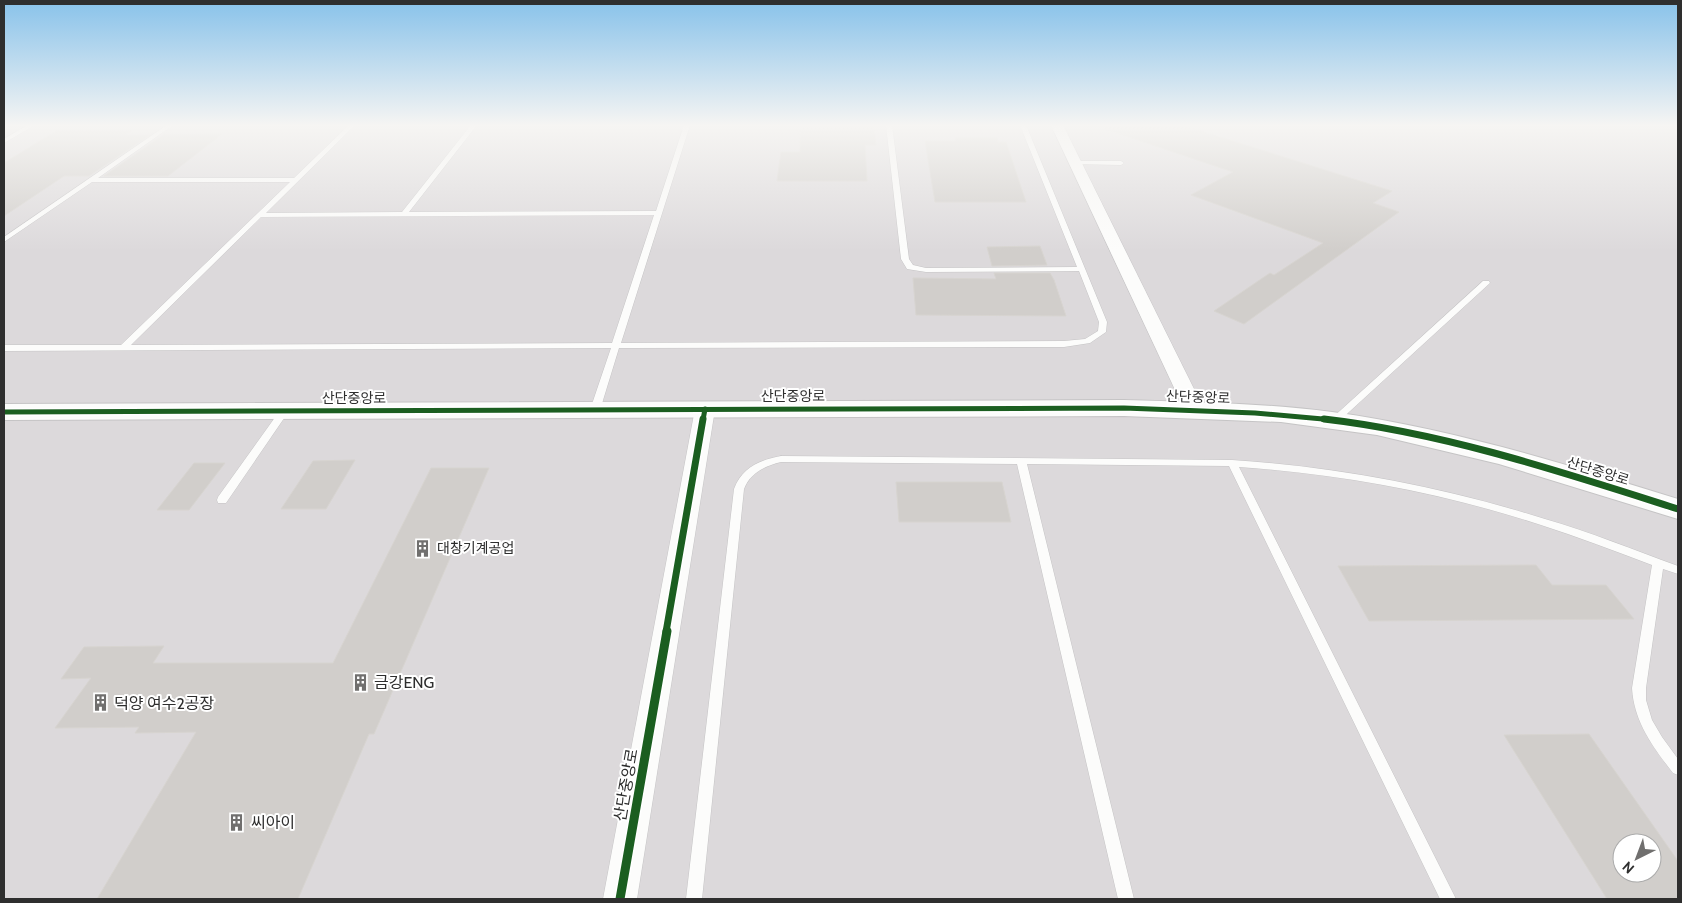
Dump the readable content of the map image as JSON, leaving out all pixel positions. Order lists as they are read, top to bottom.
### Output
{
  "streets": {
    "street": ["산단중앙로"]
  },
  "places": {
    "building": [
      "대창기계공업",
      "금강ENG",
      "덕양 여수2공장",
      "씨아이"
    ]
  },
  "north": "bottom left"
}
